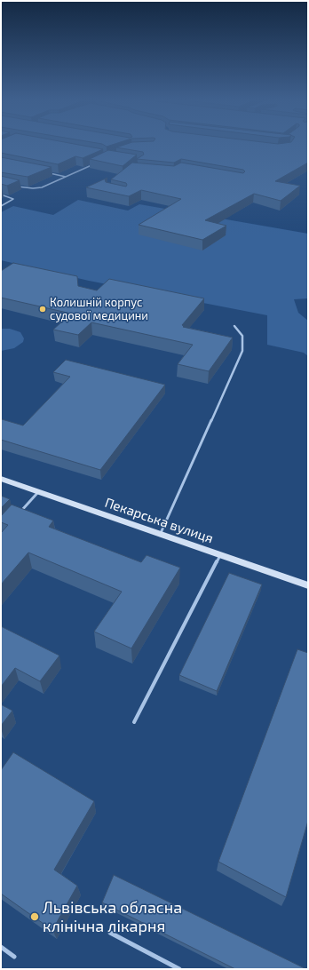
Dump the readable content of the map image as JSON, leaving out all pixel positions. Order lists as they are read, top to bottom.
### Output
{
  "streets": {
    "street": ["Пекарська вулиця"]
  },
  "places": ["Колишній корпус судової медицини", "Львівська обласна клінічна лікарня"]
}
